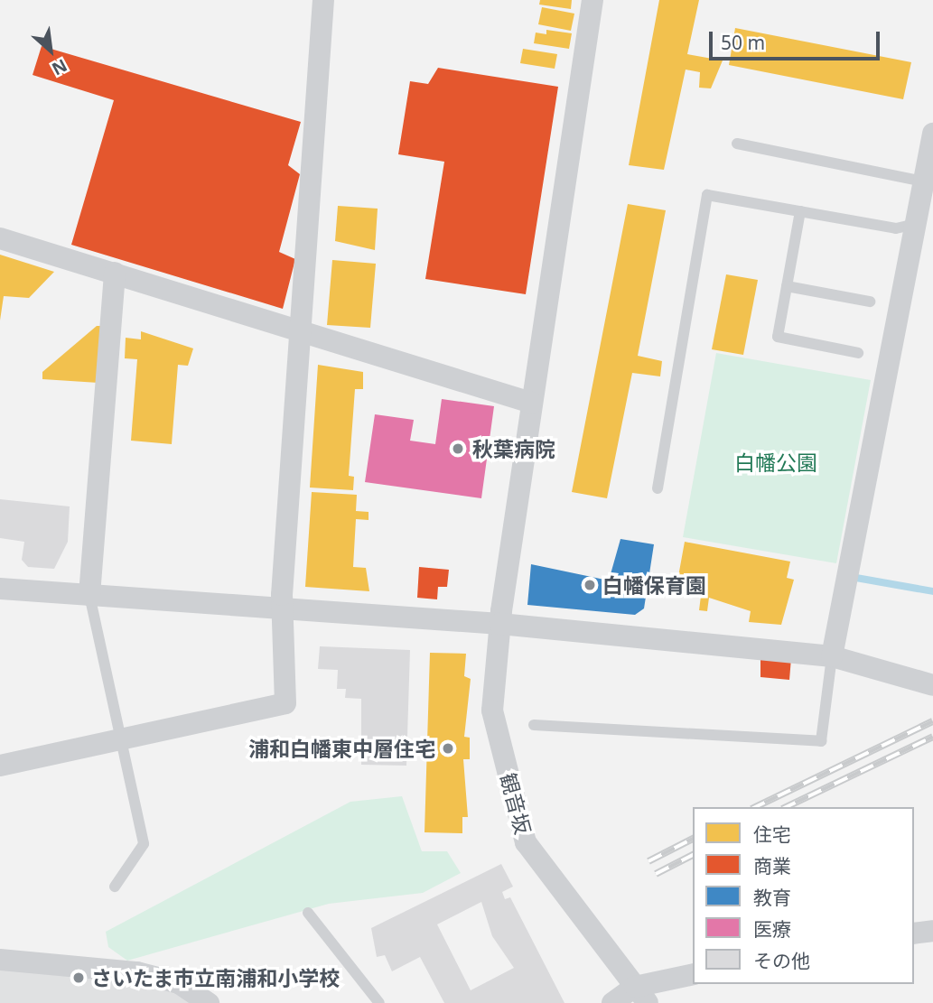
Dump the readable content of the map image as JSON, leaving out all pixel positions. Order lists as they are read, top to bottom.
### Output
{
  "streets": {
    "street": ["観音坂"]
  },
  "parks": ["白幡公園"],
  "places": [
    "秋葉病院",
    "白幡保育園",
    "浦和白幡東中層住宅",
    "さいたま市立南浦和小学校"
  ],
  "legend": [
    "住宅",
    "商業",
    "教育",
    "医療",
    "その他"
  ],
  "scale_bar": "50 m",
  "north": "bottom right"
}
